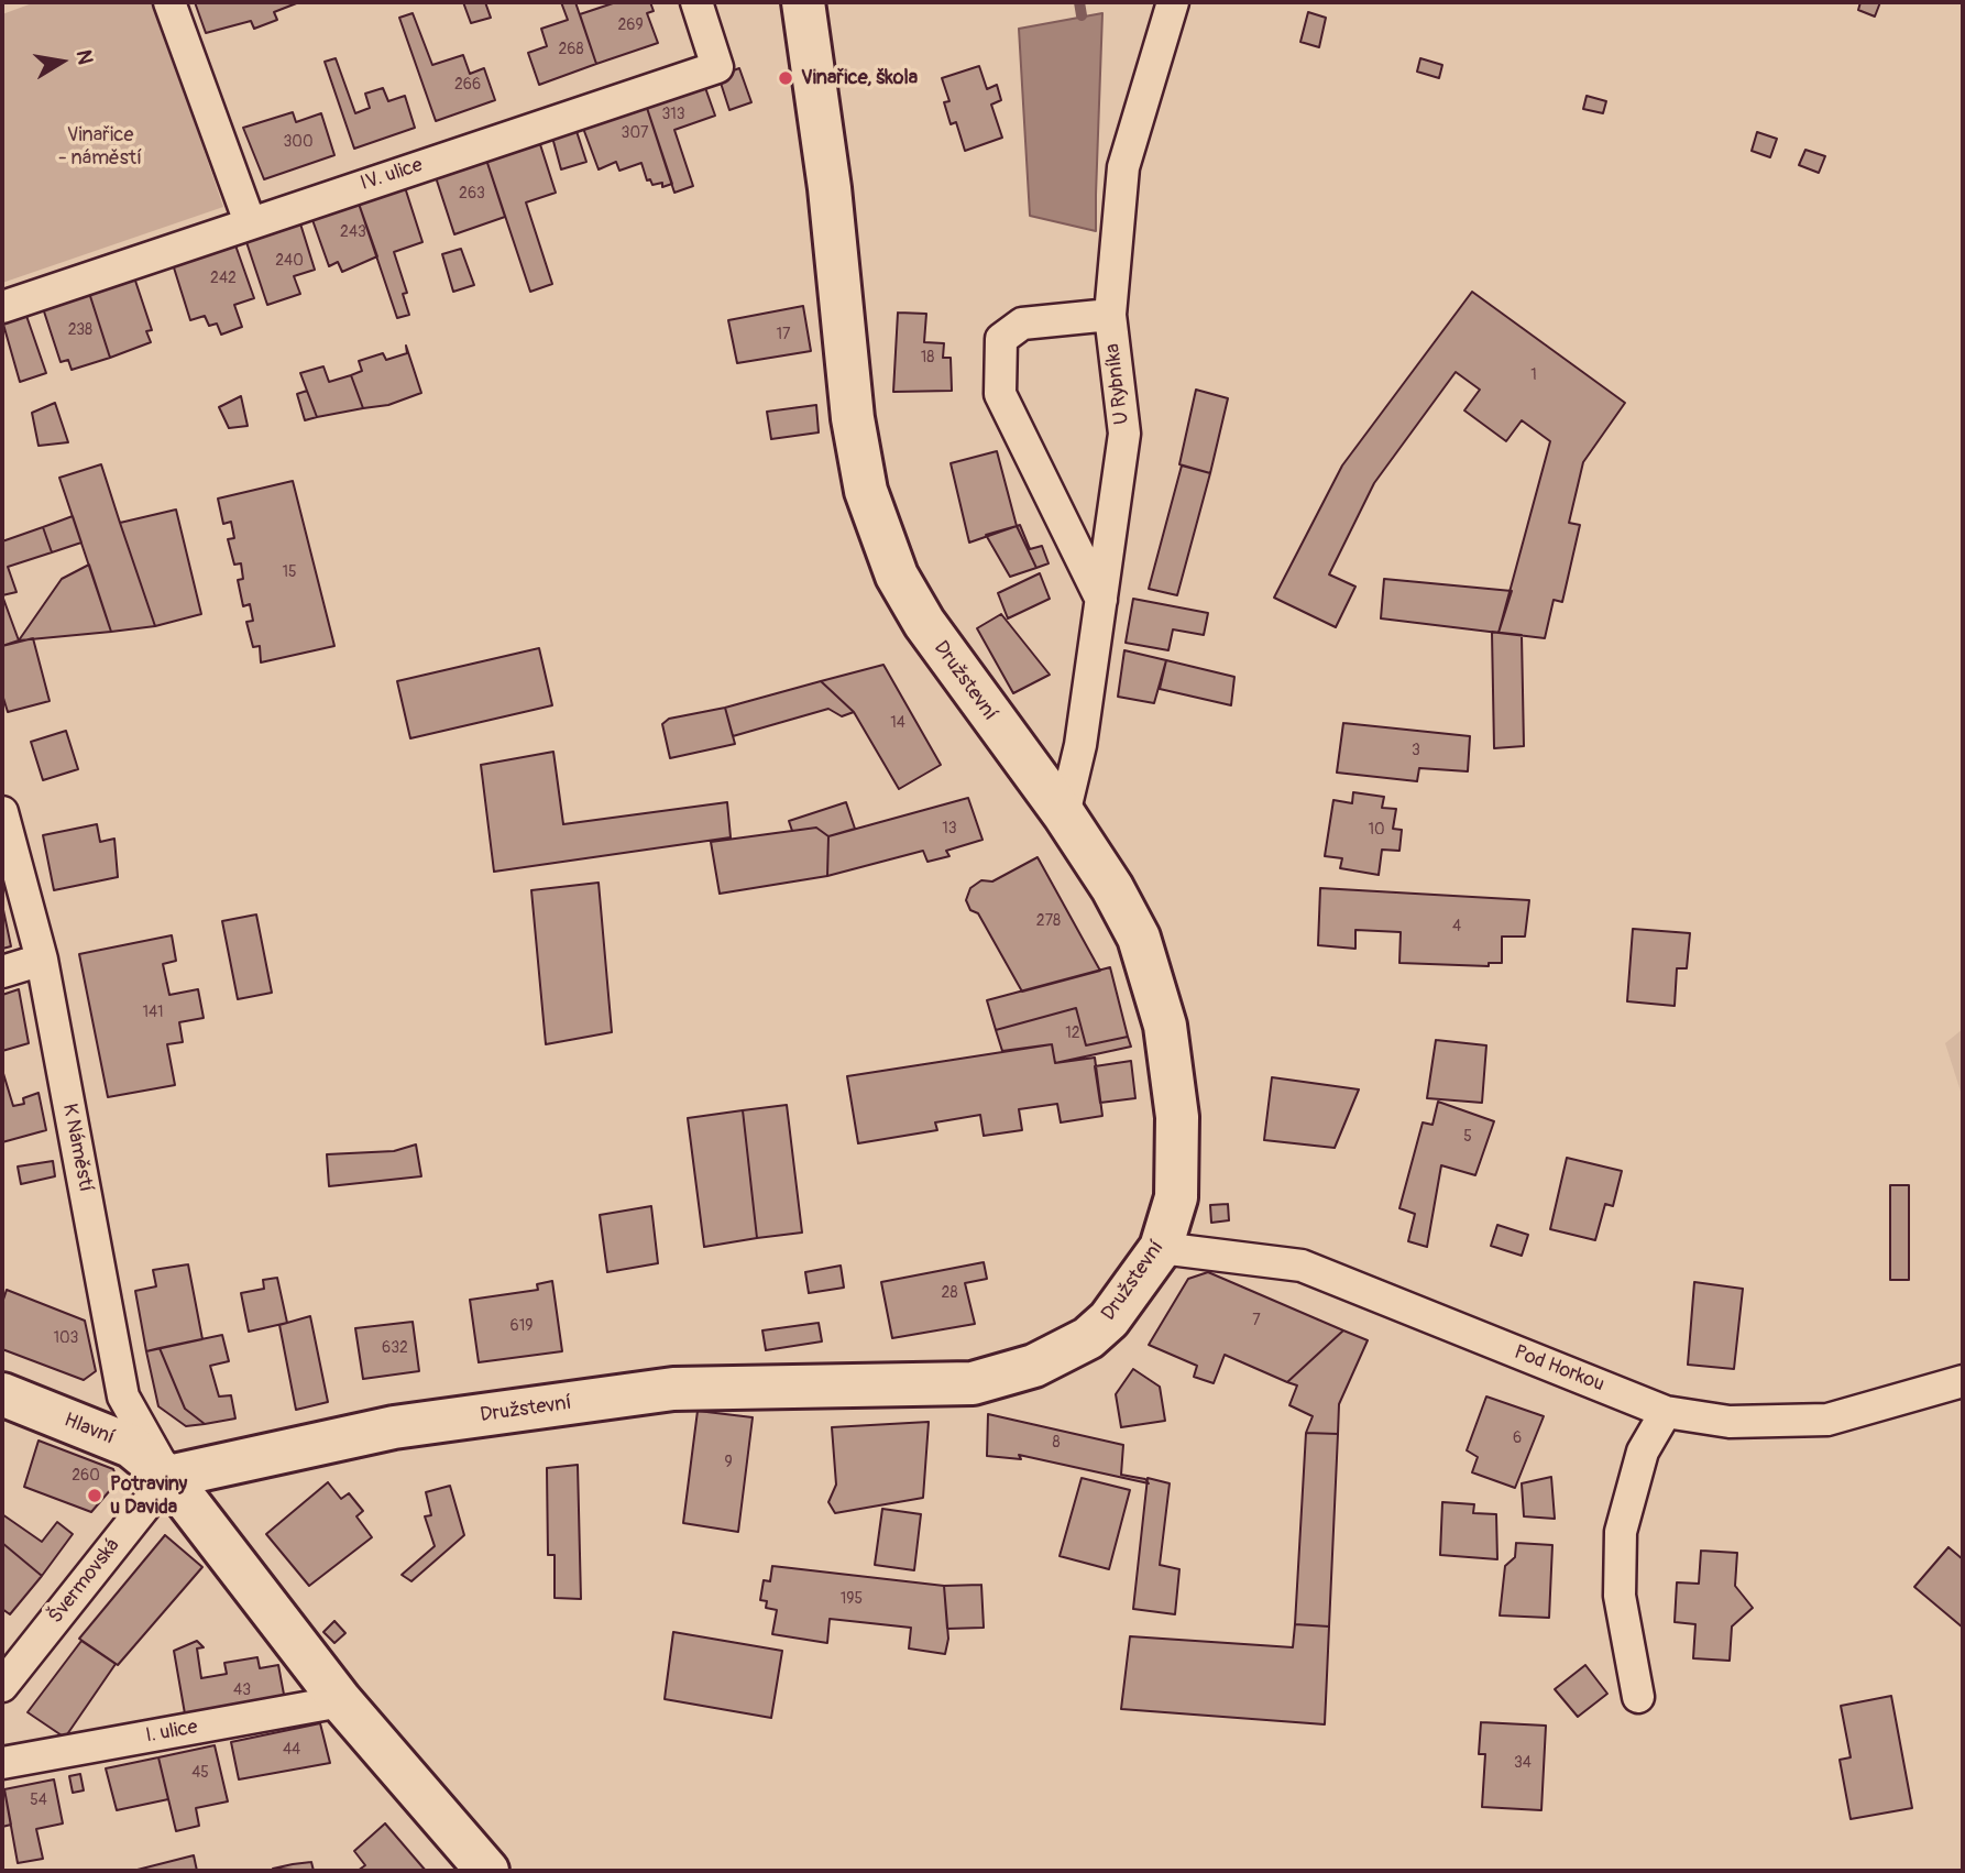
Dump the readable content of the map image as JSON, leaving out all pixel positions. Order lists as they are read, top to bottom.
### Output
{
  "streets": {
    "main road": ["Družstevní", "Hlavní"],
    "street": [
      "IV. ulice",
      "U Rybníka",
      "K Náměstí",
      "Pod Horkou",
      "Švermovská",
      "I. ulice"
    ]
  },
  "crossings": [
    ["U Rybníka", "Družstevní"],
    ["Družstevní", "K Náměstí"],
    ["Družstevní", "Pod Horkou"],
    ["Družstevní", "Hlavní"],
    ["Družstevní", "Švermovská"],
    ["K Náměstí", "Hlavní"],
    ["K Náměstí", "Švermovská"],
    ["Hlavní", "Švermovská"]
  ],
  "parks": ["Vinařice - náměstí"],
  "places": ["Vinařice, škola", "Potraviny u Davida"],
  "house_numbers": [
    "269",
    "268",
    "266",
    "313",
    "307",
    "300",
    "263",
    "243",
    "240",
    "242",
    "238",
    "17",
    "18",
    "1",
    "15",
    "14",
    "3",
    "13",
    "10",
    "278",
    "4",
    "141",
    "12",
    "5",
    "28",
    "7",
    "619",
    "103",
    "632",
    "6",
    "8",
    "9",
    "260",
    "195",
    "43",
    "44",
    "34",
    "45",
    "54"
  ],
  "north": "right"
}
